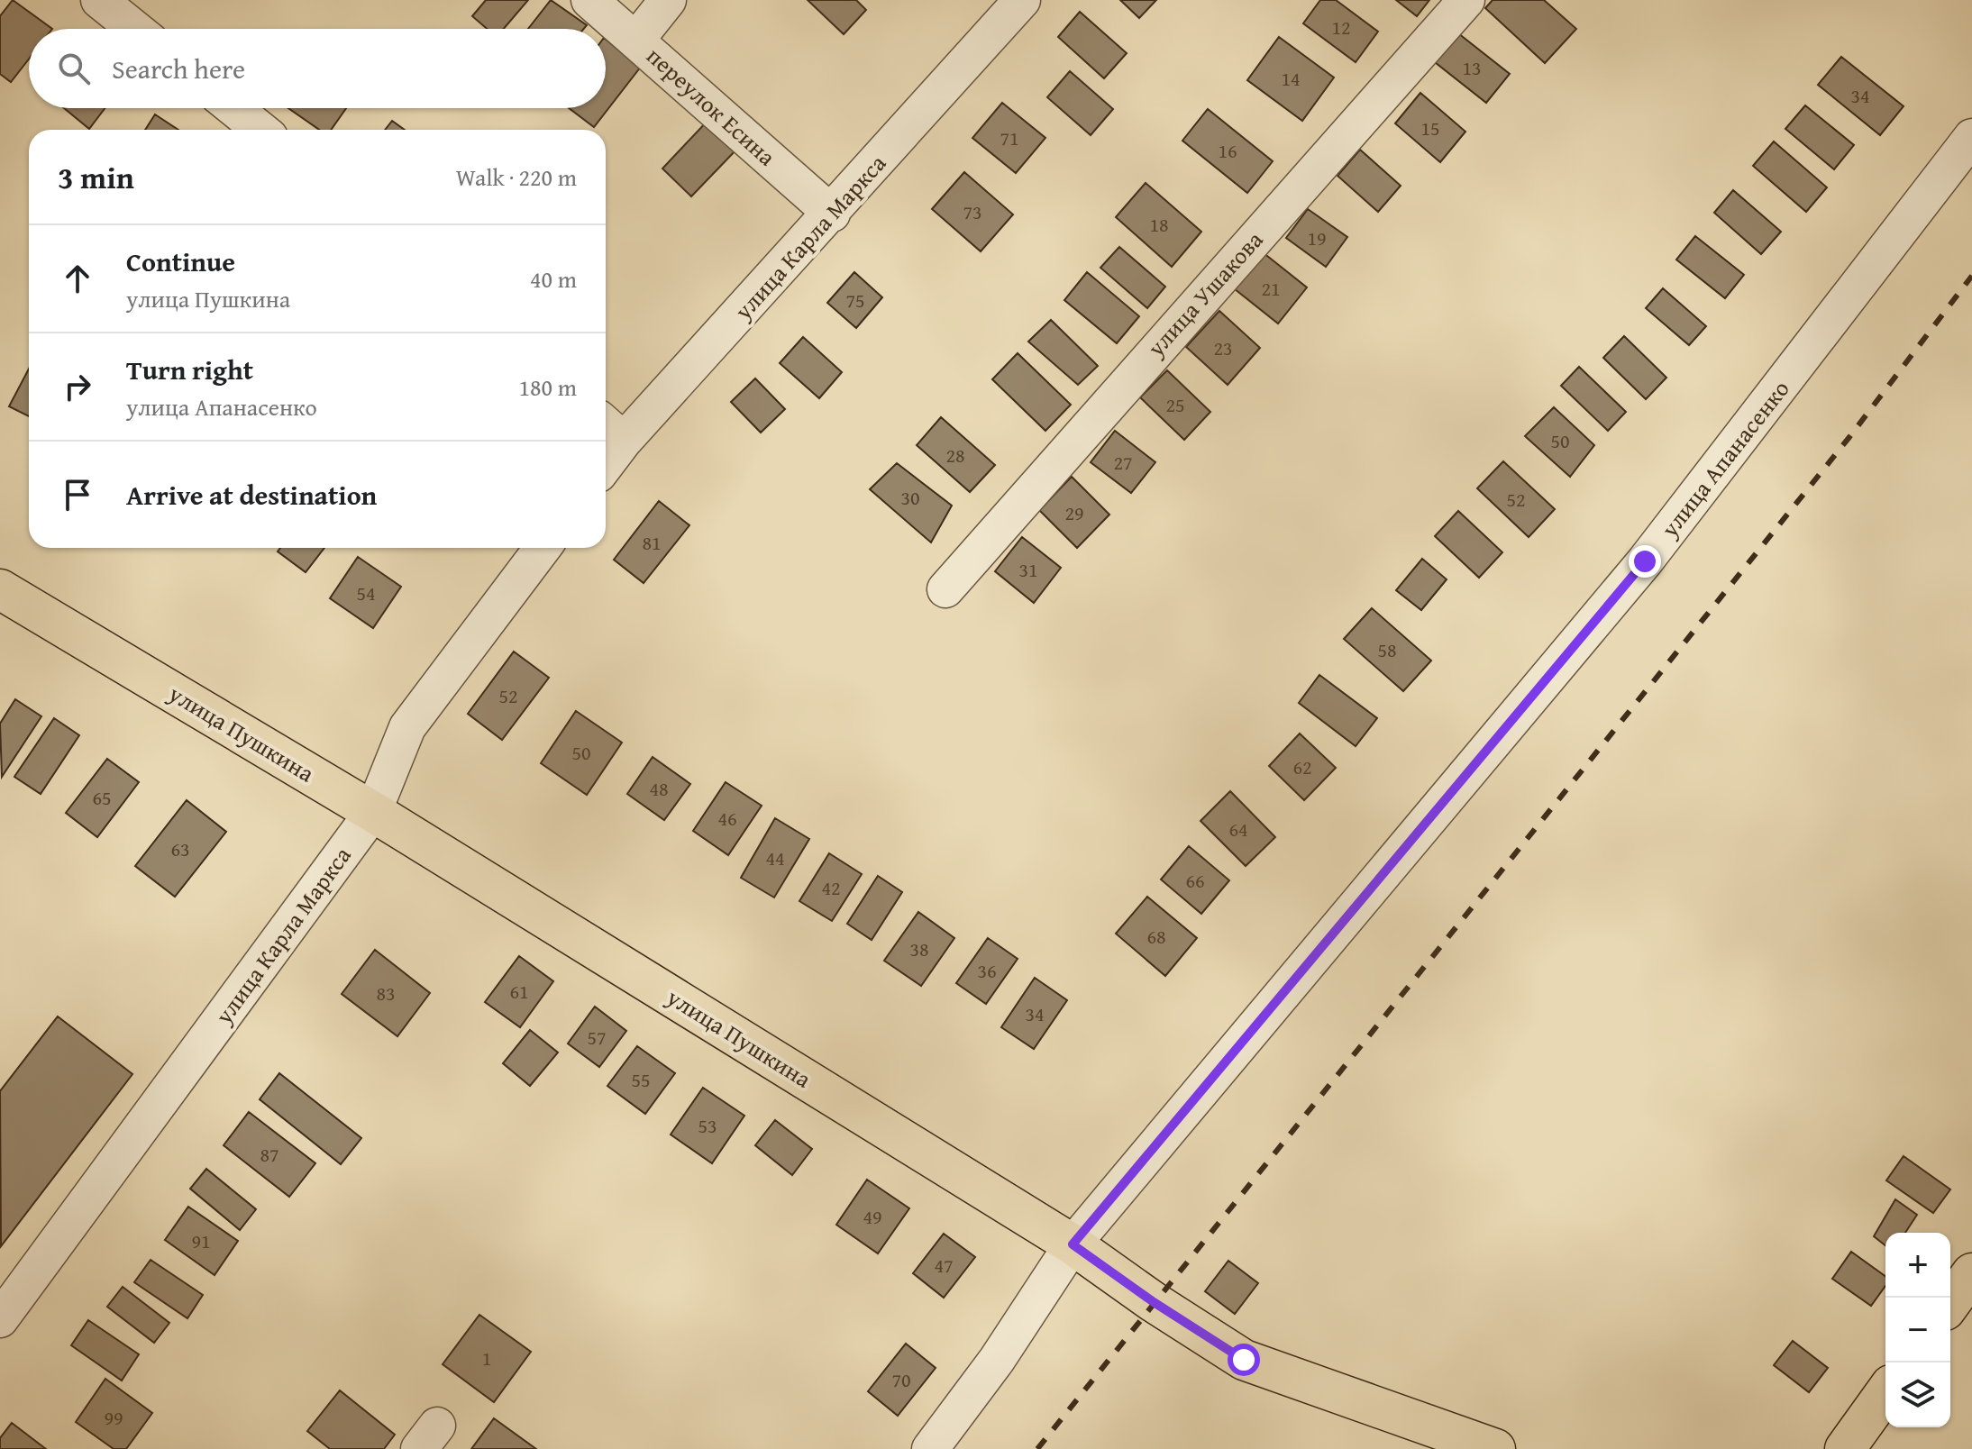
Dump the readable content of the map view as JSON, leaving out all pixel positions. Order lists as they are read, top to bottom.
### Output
{
  "streets": {
    "main road": ["улица Пушкина"],
    "street": [
      "переулок Есина",
      "улица Карла Маркса",
      "улица Ушакова",
      "улица Апанасенко"
    ]
  },
  "crossings": [
    ["переулок Есина", "улица Карла Маркса"],
    ["улица Карла Маркса", "улица Пушкина"],
    ["улица Апанасенко", "улица Пушкина"]
  ],
  "house_numbers": [
    "12",
    "13",
    "14",
    "34",
    "15",
    "71",
    "16",
    "73",
    "18",
    "19",
    "21",
    "75",
    "23",
    "25",
    "50",
    "28",
    "27",
    "30",
    "52",
    "29",
    "81",
    "31",
    "54",
    "58",
    "52",
    "50",
    "62",
    "48",
    "65",
    "46",
    "64",
    "63",
    "44",
    "66",
    "42",
    "68",
    "38",
    "36",
    "61",
    "83",
    "34",
    "57",
    "55",
    "53",
    "87",
    "49",
    "91",
    "47",
    "1",
    "70",
    "99"
  ],
  "page": {
    "search": "Search here",
    "heading": ["3 min", "Walk · 220 m"],
    "list": [
      ["Continue", "улица Пушкина", "40 m"],
      ["Turn right", "улица Апанасенко", "180 m"],
      "Arrive at destination"
    ],
    "map_buttons": ["+", "−"]
  }
}
